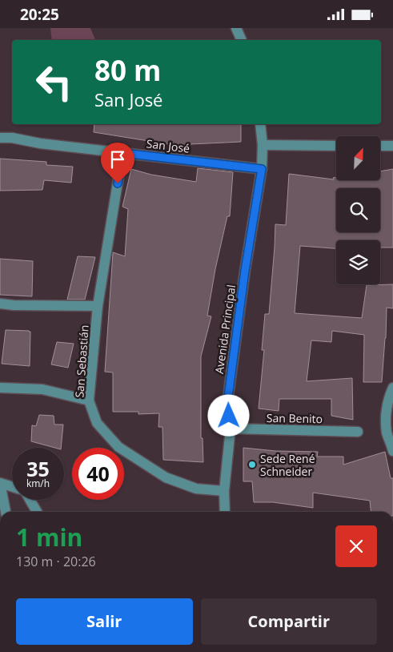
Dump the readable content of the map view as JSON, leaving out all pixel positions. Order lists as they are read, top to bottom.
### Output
{
  "streets": {
    "street": [
      "San José",
      "Avenida Principal",
      "San Sebastián",
      "San Benito"
    ]
  },
  "crossings": [
    ["San José", "Avenida Principal"],
    ["San José", "San Sebastián"],
    ["Avenida Principal", "San Sebastián"],
    ["Avenida Principal", "San Benito"]
  ],
  "places": ["Sede René Schneider"],
  "north": "top right",
  "page": {
    "status": "20:25",
    "turn": ["80 m", "San José"],
    "speed": "35 km/h",
    "limit": "40",
    "heading": ["1 min", "130 m · 20:26"],
    "buttons": ["Salir", "Compartir"]
  }
}
